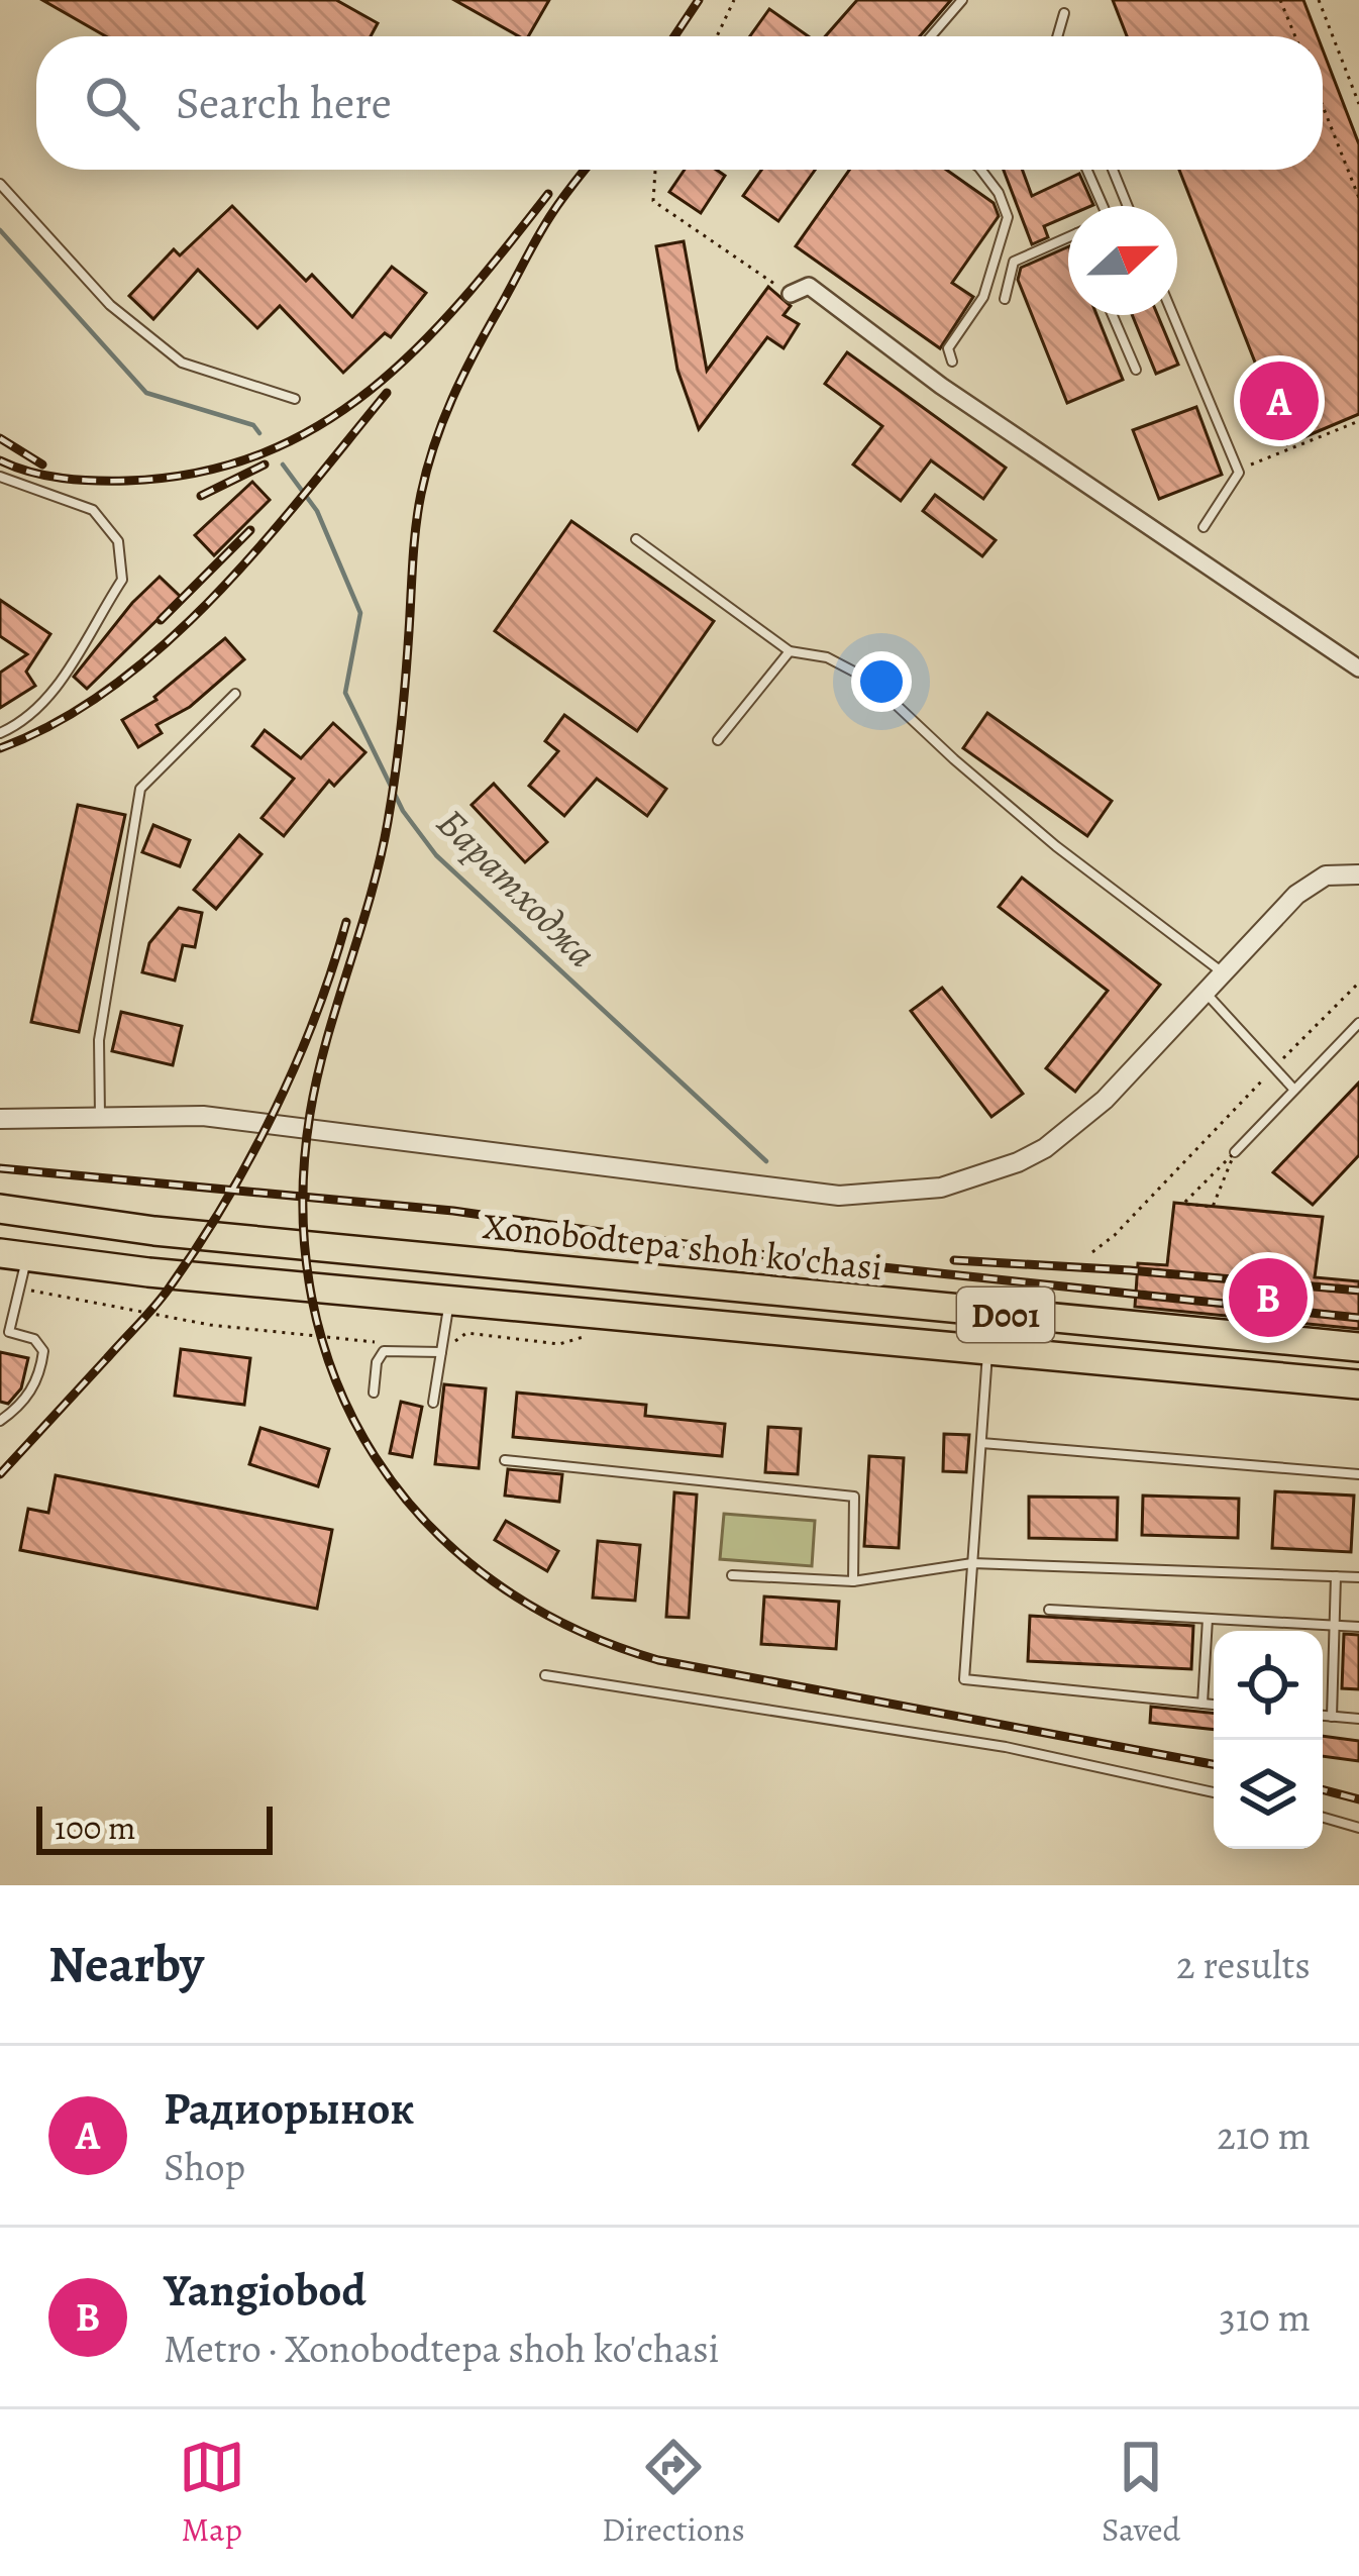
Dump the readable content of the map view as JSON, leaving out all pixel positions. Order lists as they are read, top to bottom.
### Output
{
  "streets": {
    "highway": ["Xonobodtepa shoh ko'chasi", "D001"]
  },
  "water": ["Баратходжа"],
  "scale_bar": "100 m",
  "north": "right",
  "page": {
    "search": "Search here",
    "pins": ["A", "B"],
    "scale": "100 m",
    "heading": ["Nearby", "2 results"],
    "list": [
      {
        "mark": "A",
        "name": "Радиорынок",
        "note": "Shop",
        "value": "210 m"
      },
      {
        "mark": "B",
        "name": "Yangiobod",
        "note": "Metro · Xonobodtepa shoh ko'chasi",
        "value": "310 m"
      }
    ],
    "nav": ["Map", "Directions", "Saved"]
  }
}
